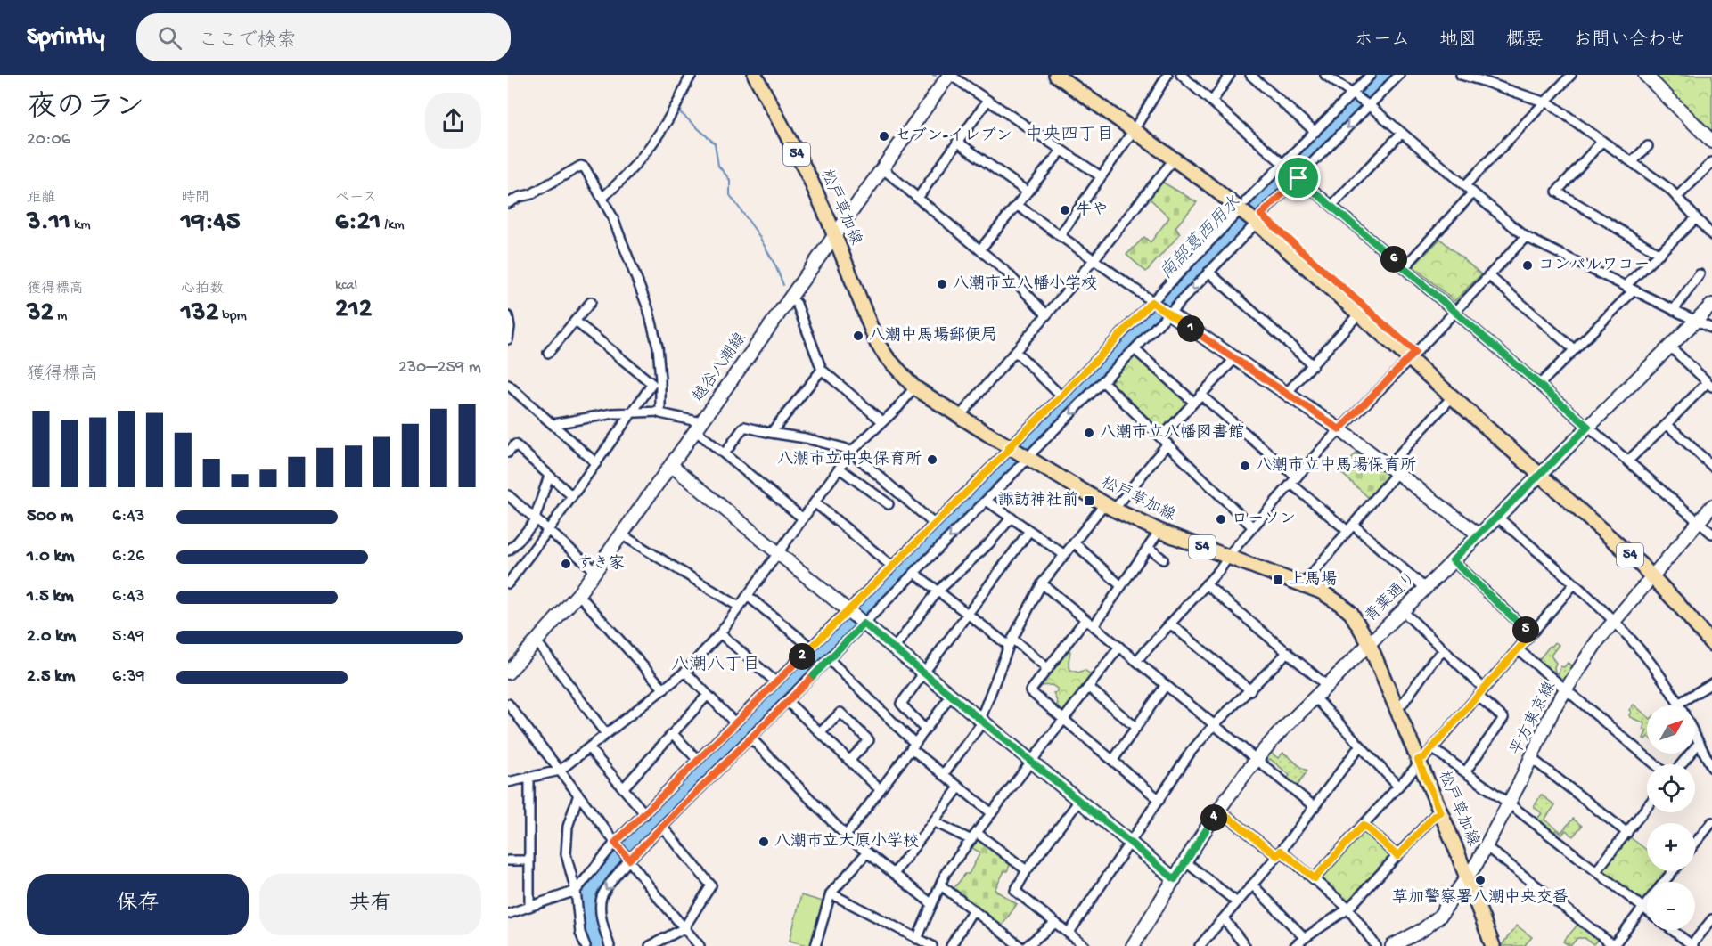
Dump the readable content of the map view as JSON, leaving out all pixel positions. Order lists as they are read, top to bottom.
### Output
{
  "streets": {
    "main road": ["54", "松戸草加線"],
    "street": ["越谷八潮線", "青葉通り", "平方東京線"]
  },
  "crossings": [
    ["54", "青葉通り"],
    ["54", "平方東京線"],
    ["松戸草加線", "越谷八潮線"],
    ["松戸草加線", "青葉通り"],
    ["松戸草加線", "平方東京線"]
  ],
  "districts": ["中央四丁目", "八潮八丁目"],
  "water": ["南部葛西用水"],
  "places": {
    "other": [
      "セブン-イレブン",
      "牛や",
      "コンパルワコー",
      "八潮市立八幡小学校",
      "八潮中馬場郵便局",
      "八潮市立八幡図書館",
      "八潮市立中央保育所",
      "八潮市立中馬場保育所",
      "ローソン",
      "すき家",
      "八潮市立大原小学校",
      "草加警察署八潮中央交番"
    ],
    "transit": ["諏訪神社前", "上馬場"]
  },
  "north": "top right",
  "page": {
    "header": "Sprintly",
    "search": "ここで検索",
    "nav": [
      "ホーム",
      "地図",
      "概要",
      "お問い合わせ"
    ],
    "heading": ["夜のラン", "20:06"],
    "stats": [
      ["距離", "3.11 km"],
      ["時間", "19:45"],
      ["ペース", "6:21 /km"],
      ["獲得標高", "32 m"],
      ["心拍数", "132 bpm"],
      ["kcal", "212"]
    ],
    "pins": [
      "6",
      "1",
      "5",
      "2",
      "4"
    ],
    "chart": ["獲得標高", "230–259 m"],
    "list": [
      {
        "name": "500 m",
        "note": "6:43"
      },
      {
        "name": "1.0 km",
        "note": "6:26"
      },
      {
        "name": "1.5 km",
        "note": "6:43"
      },
      {
        "name": "2.0 km",
        "note": "5:49"
      },
      {
        "name": "2.5 km",
        "note": "6:39"
      }
    ],
    "map_buttons": ["+", "−"],
    "buttons": ["保存", "共有"]
  }
}
